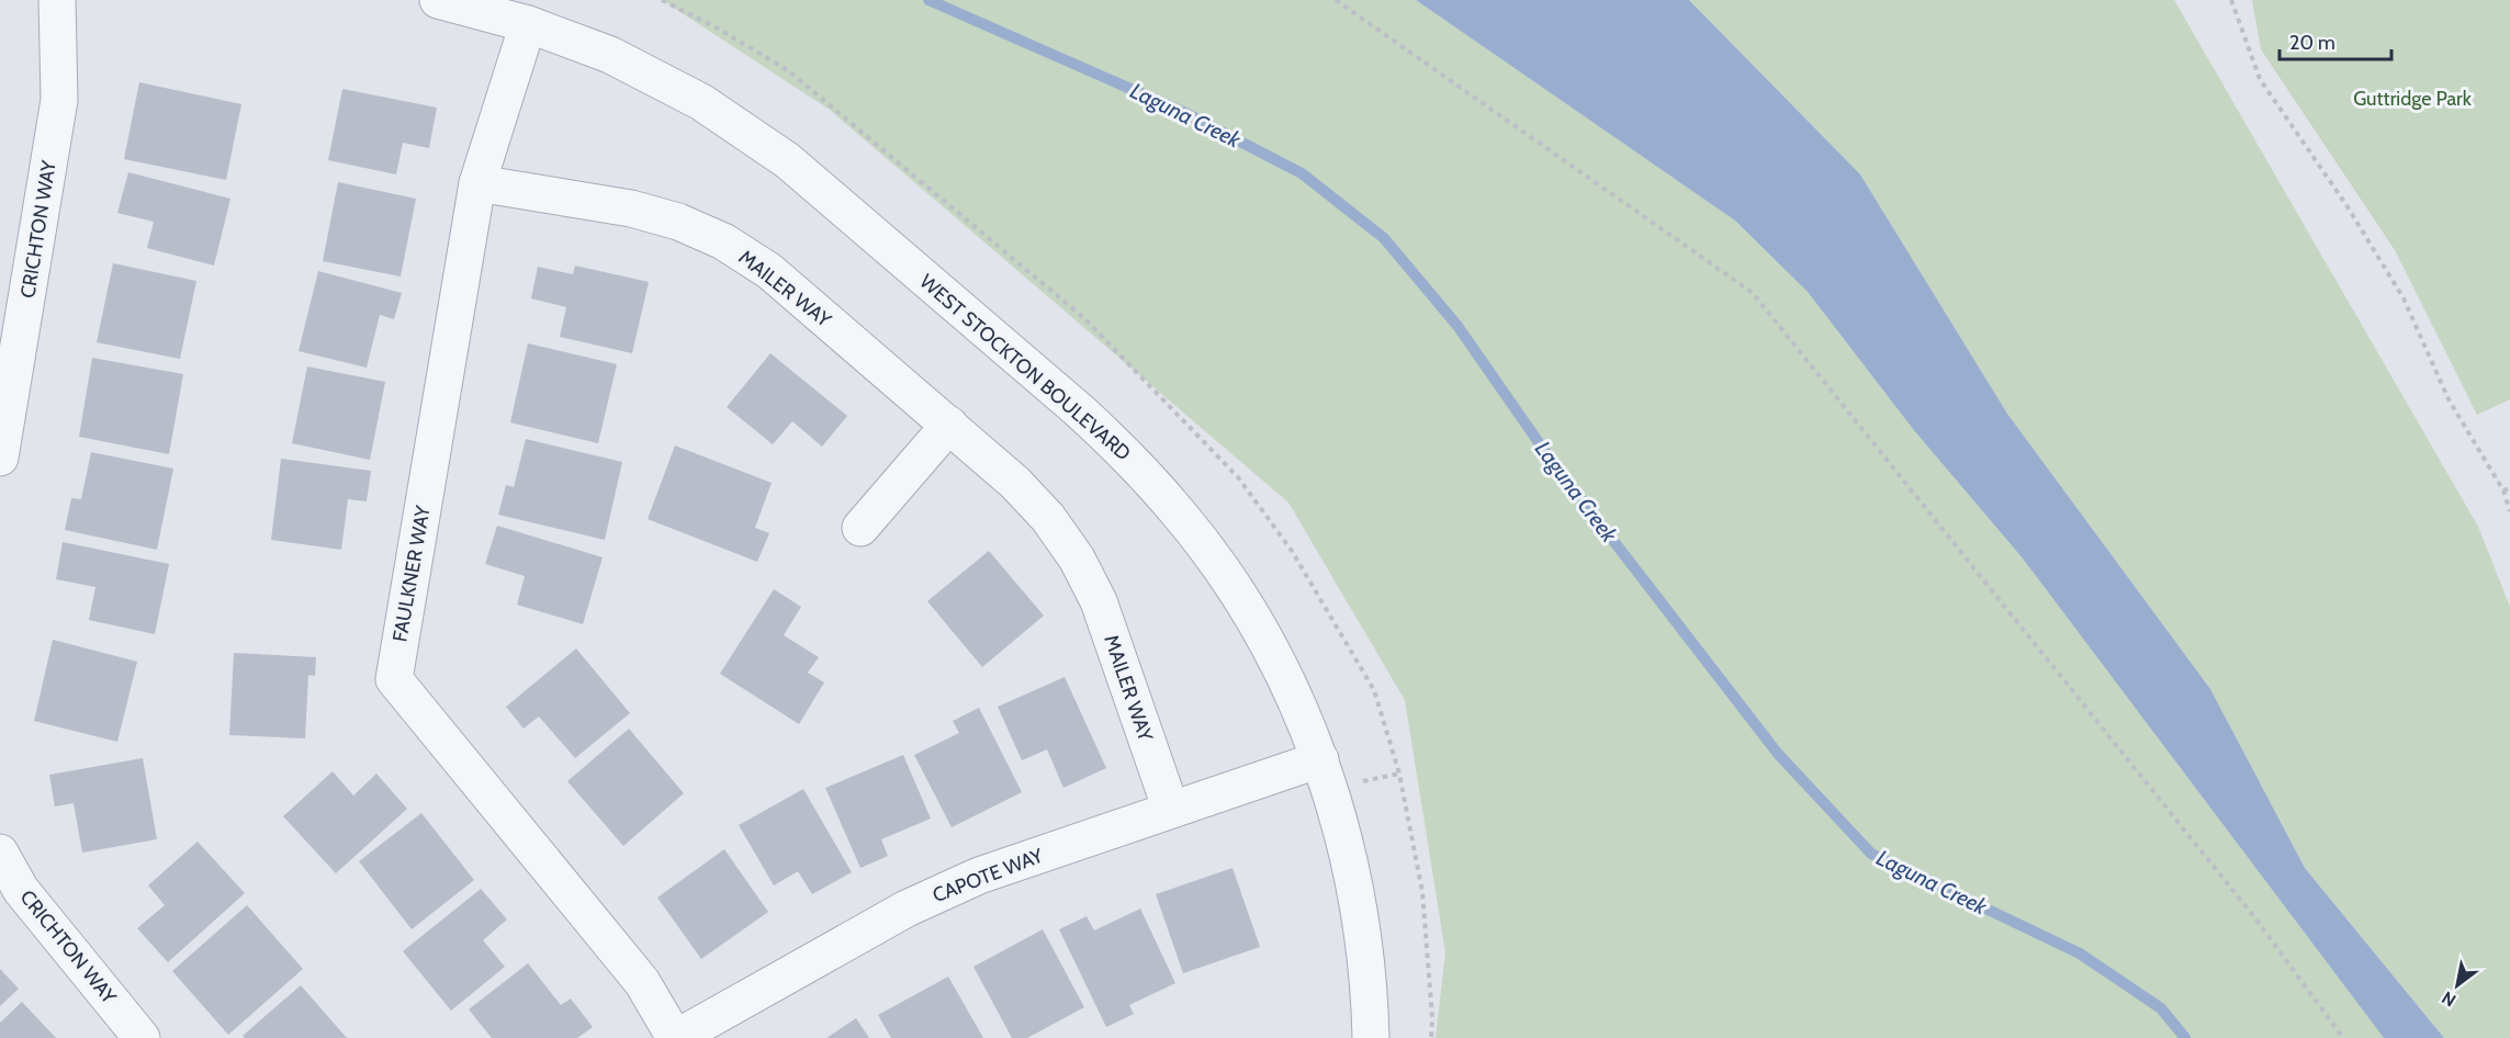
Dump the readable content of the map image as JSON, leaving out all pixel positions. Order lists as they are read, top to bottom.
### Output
{
  "streets": {
    "street": [
      "CRICHTON WAY",
      "MAILER WAY",
      "WEST STOCKTON BOULEVARD",
      "FAULKNER WAY",
      "CAPOTE WAY"
    ]
  },
  "crossings": [
    ["MAILER WAY", "FAULKNER WAY"],
    ["MAILER WAY", "CAPOTE WAY"],
    ["WEST STOCKTON BOULEVARD", "FAULKNER WAY"],
    ["WEST STOCKTON BOULEVARD", "CAPOTE WAY"],
    ["FAULKNER WAY", "CAPOTE WAY"]
  ],
  "water": ["Laguna Creek"],
  "parks": ["Guttridge Park"],
  "scale_bar": "20 m",
  "north": "bottom left"
}
